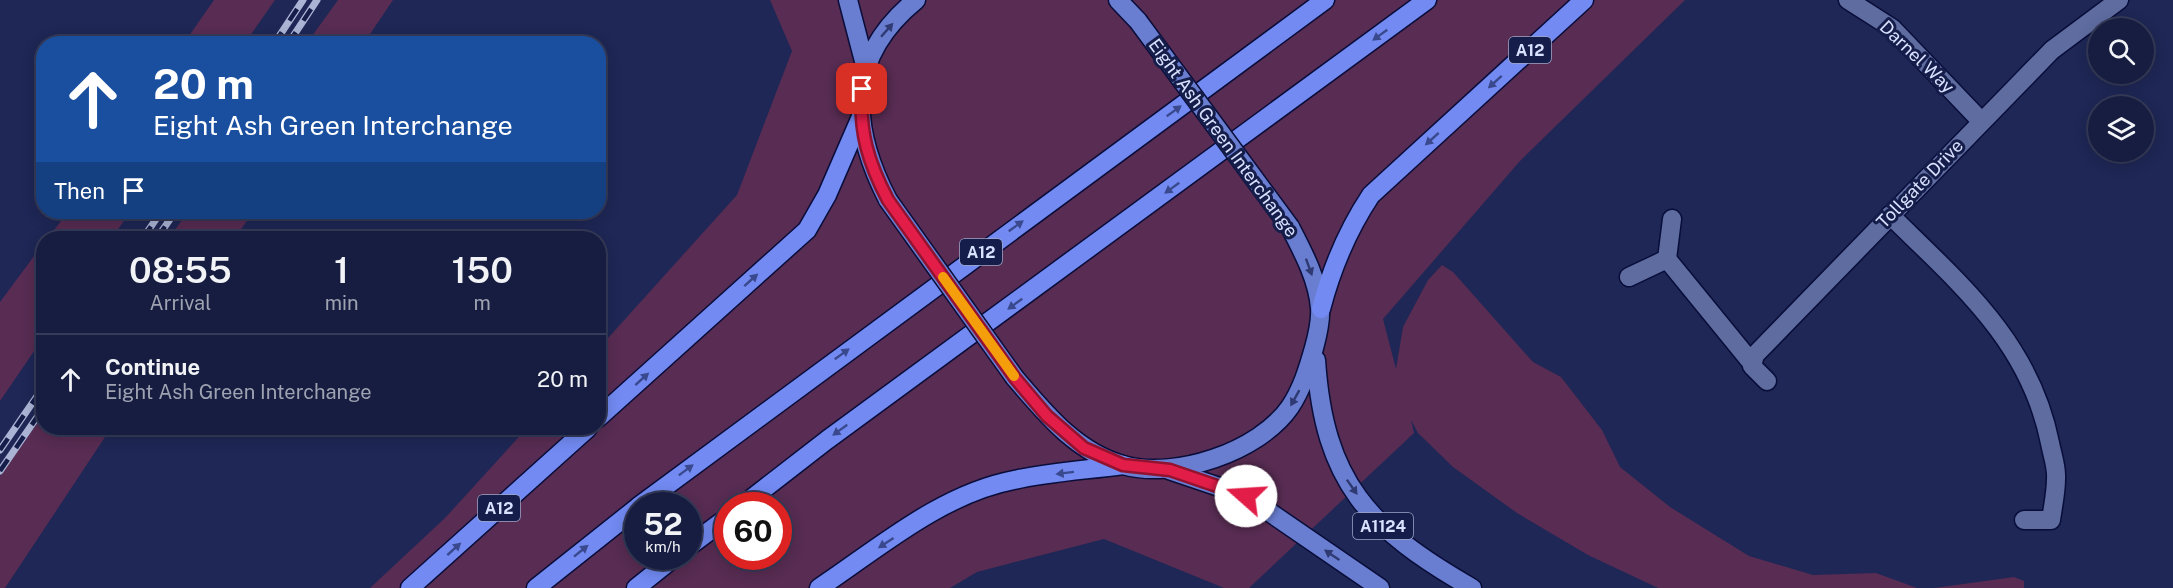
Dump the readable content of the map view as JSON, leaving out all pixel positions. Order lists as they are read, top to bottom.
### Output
{
  "streets": {
    "highway": ["A12"],
    "main road": ["Eight Ash Green Interchange", "A1124"],
    "street": ["Darnel Way", "Tollgate Drive"]
  },
  "crossings": [
    ["A12", "Eight Ash Green Interchange"],
    ["Darnel Way", "Tollgate Drive"],
    ["Eight Ash Green Interchange", "A1124"]
  ],
  "page": {
    "turn": ["20 m", "Eight Ash Green Interchange"],
    "then": "Then",
    "eta": [
      "08:55",
      "Arrival",
      "1",
      "min",
      "150",
      "m"
    ],
    "list": [
      {
        "name": "Continue",
        "note": "Eight Ash Green Interchange",
        "value": "20 m"
      }
    ],
    "speed": "52 km/h",
    "limit": "60"
  }
}
